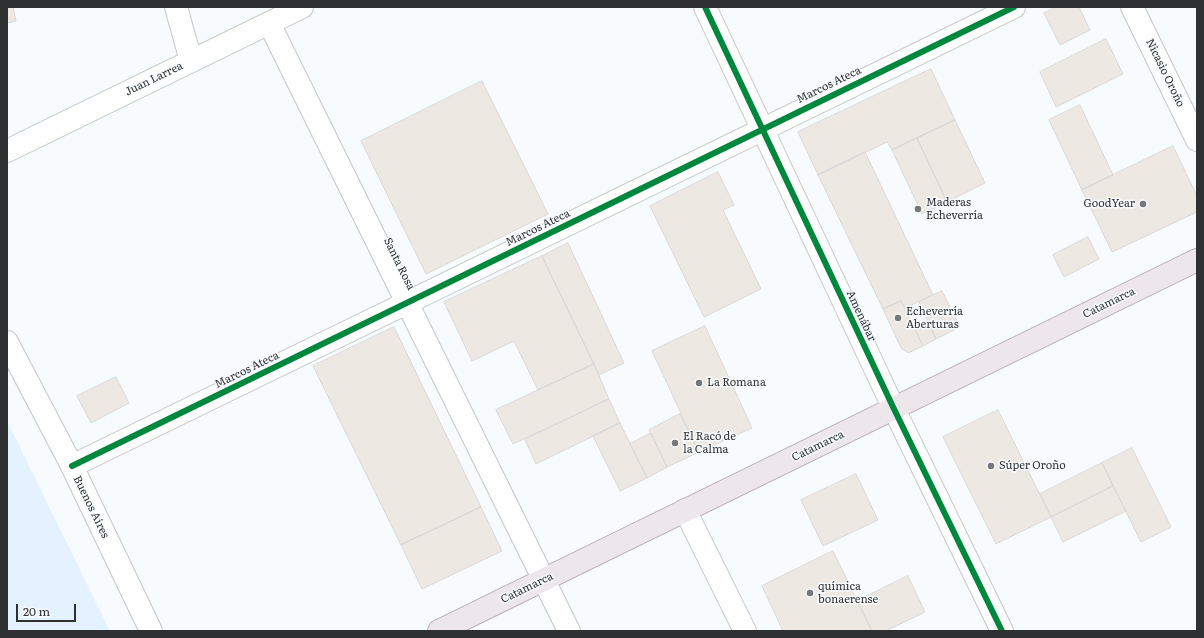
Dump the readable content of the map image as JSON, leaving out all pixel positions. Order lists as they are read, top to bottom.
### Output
{
  "streets": {
    "main road": ["Catamarca"],
    "street": [
      "Nicasio Oroño",
      "Juan Larrea",
      "Marcos Ateca",
      "Santa Rosa",
      "Amenábar",
      "Buenos Aires"
    ]
  },
  "crossings": [
    ["Juan Larrea", "Santa Rosa"],
    ["Marcos Ateca", "Santa Rosa"],
    ["Marcos Ateca", "Amenábar"],
    ["Marcos Ateca", "Buenos Aires"],
    ["Santa Rosa", "Catamarca"],
    ["Catamarca", "Amenábar"]
  ],
  "places": [
    "GoodYear",
    "Maderas Echeverría",
    "Echeverría Aberturas",
    "La Romana",
    "El Racó de la Calma",
    "Súper Oroño",
    "química bonaerense"
  ],
  "scale_bar": "20 m"
}
